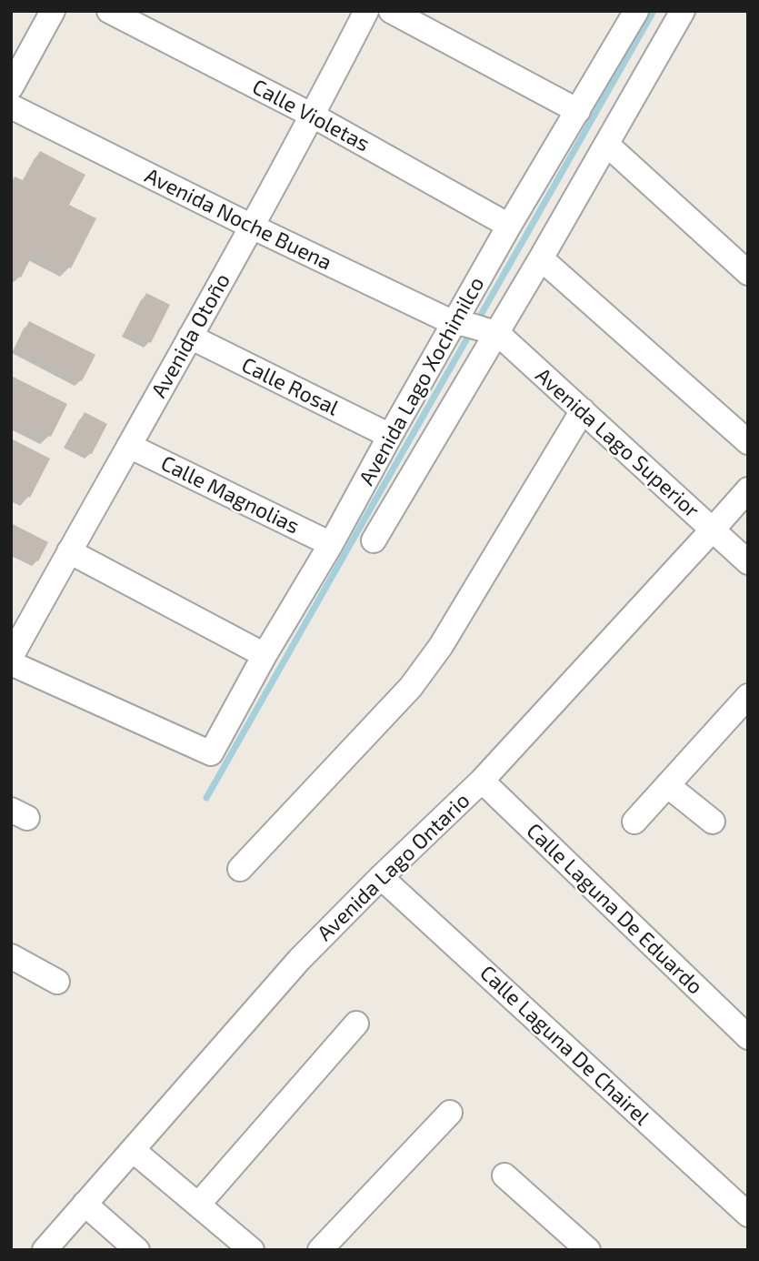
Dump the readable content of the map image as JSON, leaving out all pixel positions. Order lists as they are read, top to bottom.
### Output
{
  "streets": {
    "street": [
      "Calle Violetas",
      "Avenida Noche Buena",
      "Avenida Otoño",
      "Avenida Lago Xochimilco",
      "Calle Rosal",
      "Avenida Lago Superior",
      "Calle Magnolias",
      "Avenida Lago Ontario",
      "Calle Laguna De Eduardo",
      "Calle Laguna De Chairel"
    ]
  },
  "crossings": [
    ["Calle Violetas", "Avenida Otoño"],
    ["Calle Violetas", "Avenida Lago Xochimilco"],
    ["Avenida Noche Buena", "Avenida Otoño"],
    ["Avenida Noche Buena", "Avenida Lago Xochimilco"],
    ["Avenida Noche Buena", "Avenida Lago Superior"],
    ["Avenida Otoño", "Calle Rosal"],
    ["Avenida Otoño", "Calle Magnolias"],
    ["Avenida Lago Xochimilco", "Calle Rosal"],
    ["Avenida Lago Xochimilco", "Avenida Lago Superior"],
    ["Avenida Lago Xochimilco", "Calle Magnolias"],
    ["Avenida Lago Superior", "Avenida Lago Ontario"],
    ["Avenida Lago Ontario", "Calle Laguna De Eduardo"],
    ["Avenida Lago Ontario", "Calle Laguna De Chairel"]
  ]
}
